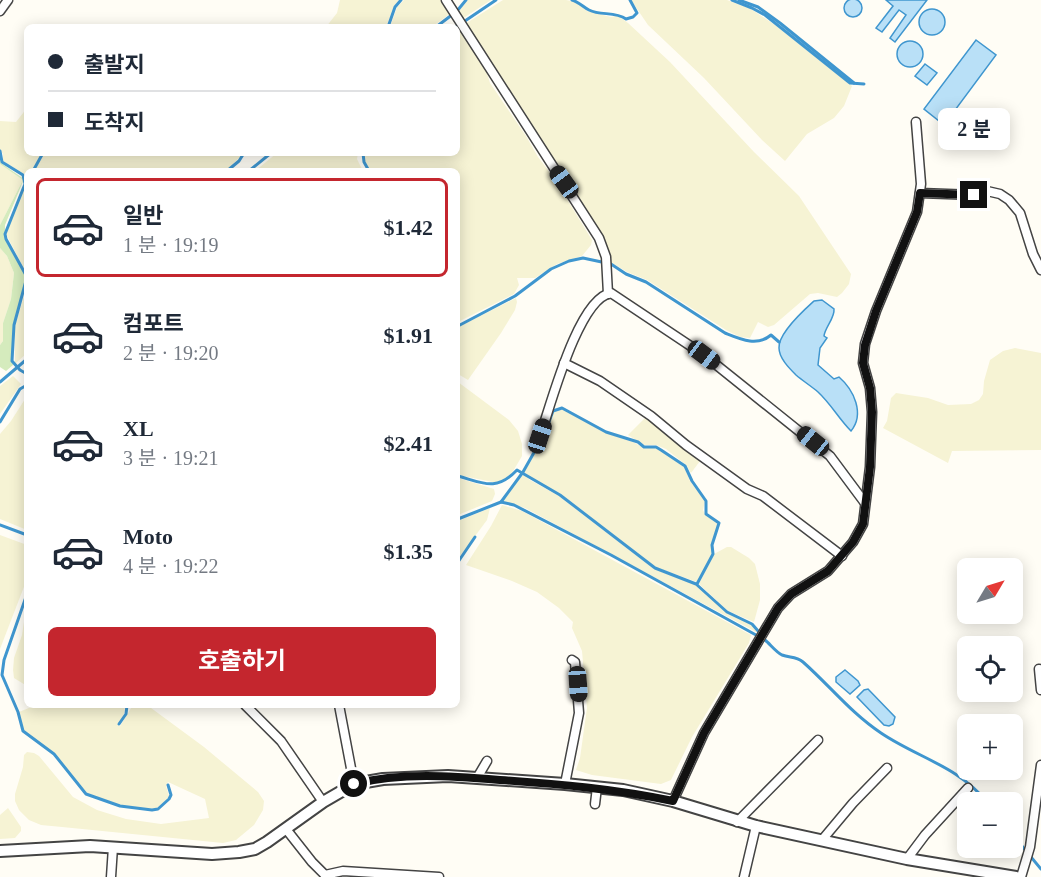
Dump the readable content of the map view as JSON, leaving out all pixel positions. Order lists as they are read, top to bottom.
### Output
{
  "north": "top right",
  "page": {
    "banner": ["출발지", "도착지"],
    "bubble": "2 분",
    "list": [
      {
        "name": "일반",
        "note": "1 분 · 19:19",
        "value": "$1.42"
      },
      {
        "name": "컴포트",
        "note": "2 분 · 19:20",
        "value": "$1.91"
      },
      {
        "name": "XL",
        "note": "3 분 · 19:21",
        "value": "$2.41"
      },
      {
        "name": "Moto",
        "note": "4 분 · 19:22",
        "value": "$1.35"
      }
    ],
    "map_buttons": ["+", "−"],
    "buttons": "호출하기"
  }
}
